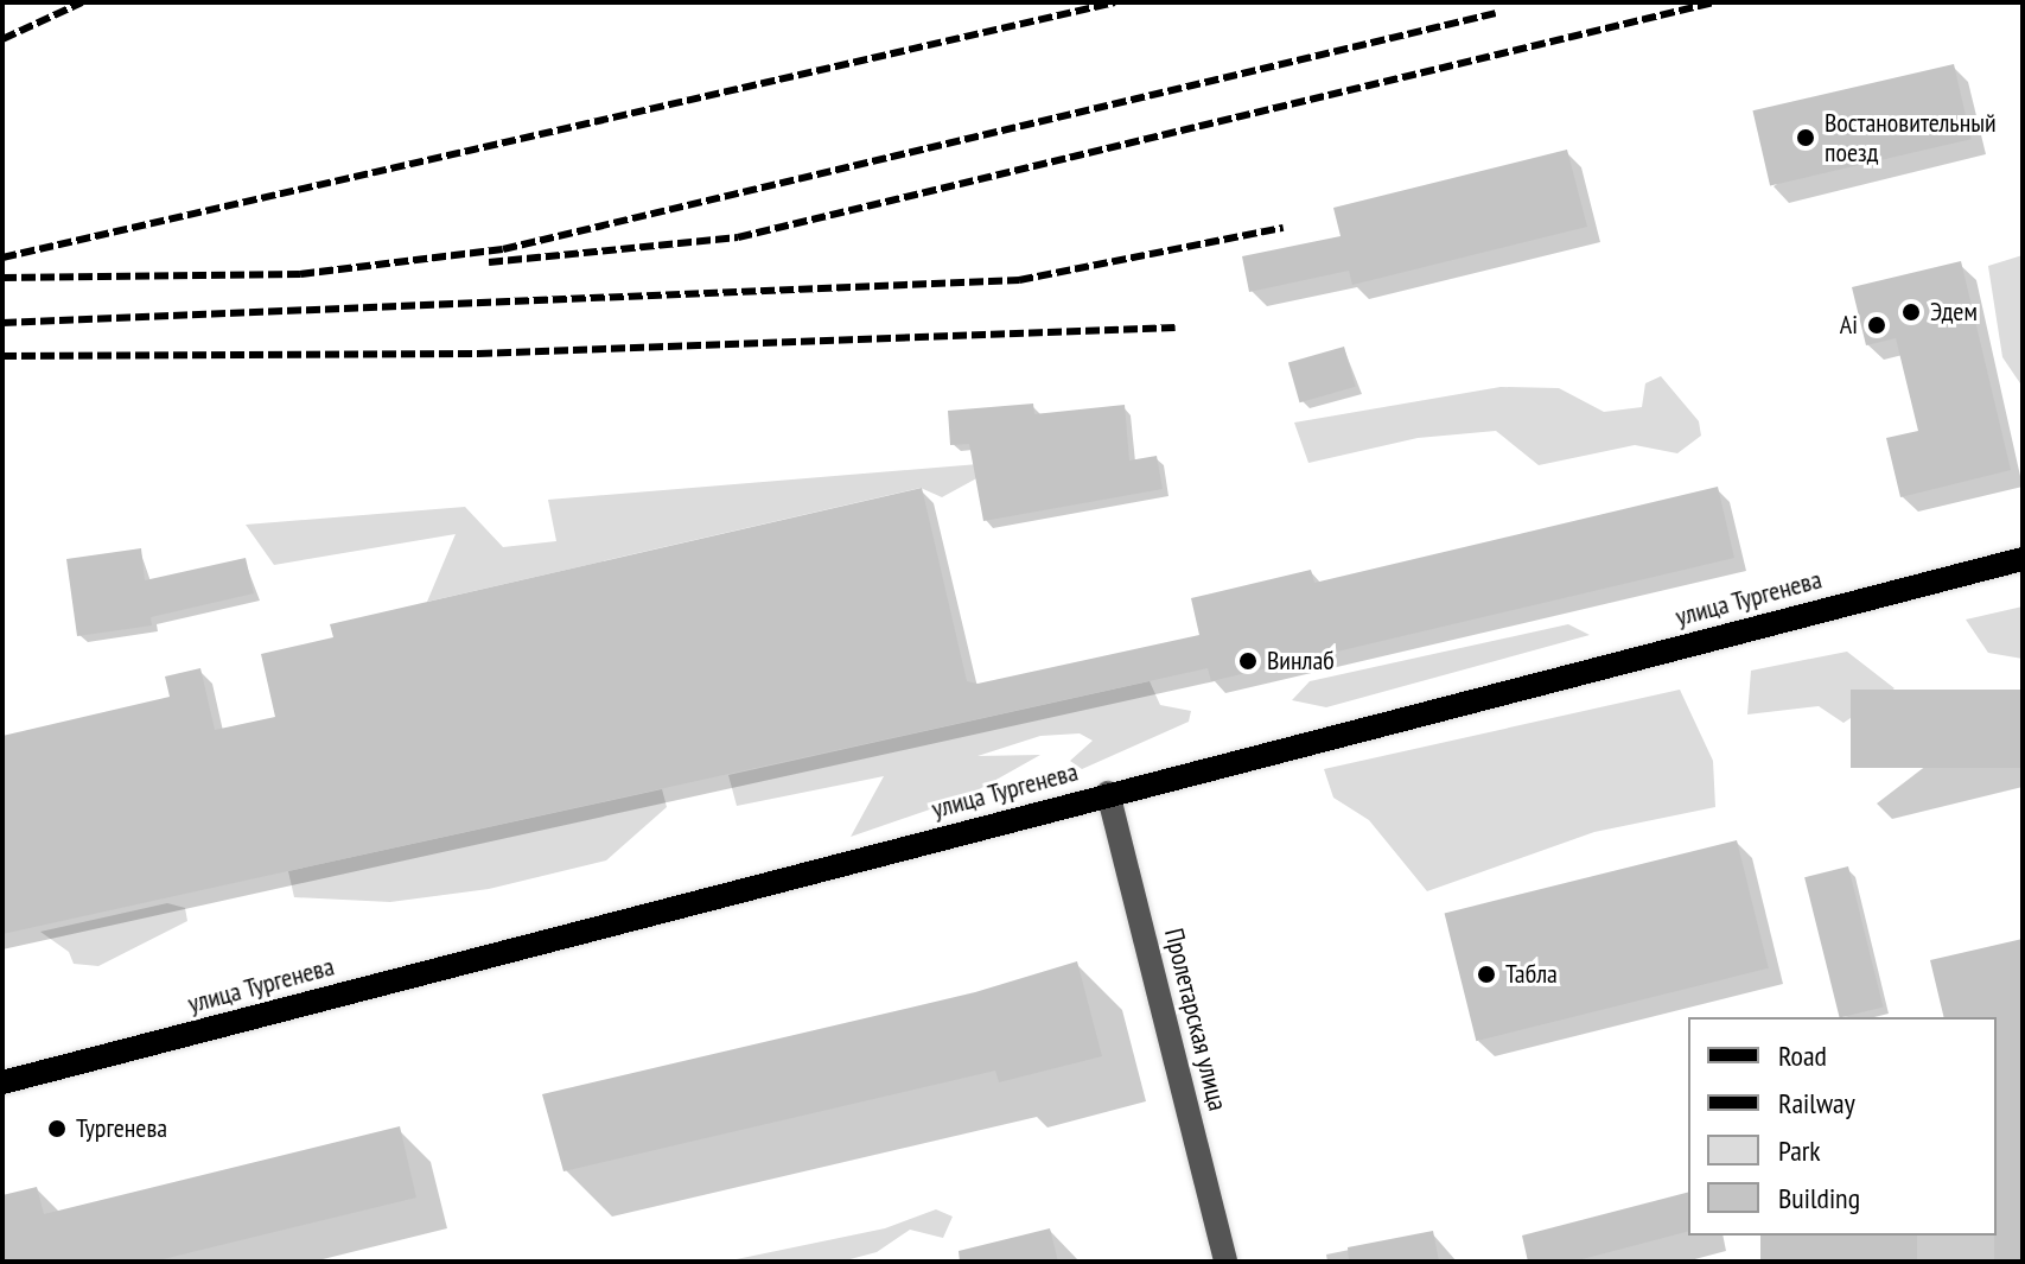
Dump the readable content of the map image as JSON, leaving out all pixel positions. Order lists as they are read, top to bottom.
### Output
{
  "streets": {
    "main road": ["улица Тургенева"],
    "street": ["Пролетарская улица"]
  },
  "crossings": [
    ["улица Тургенева", "Пролетарская улица"]
  ],
  "places": [
    "Востановительный поезд",
    "Эдем",
    "Ai",
    "Винлаб",
    "Табла",
    "Тургенева"
  ],
  "legend": [
    "Road",
    "Railway",
    "Park",
    "Building"
  ]
}
